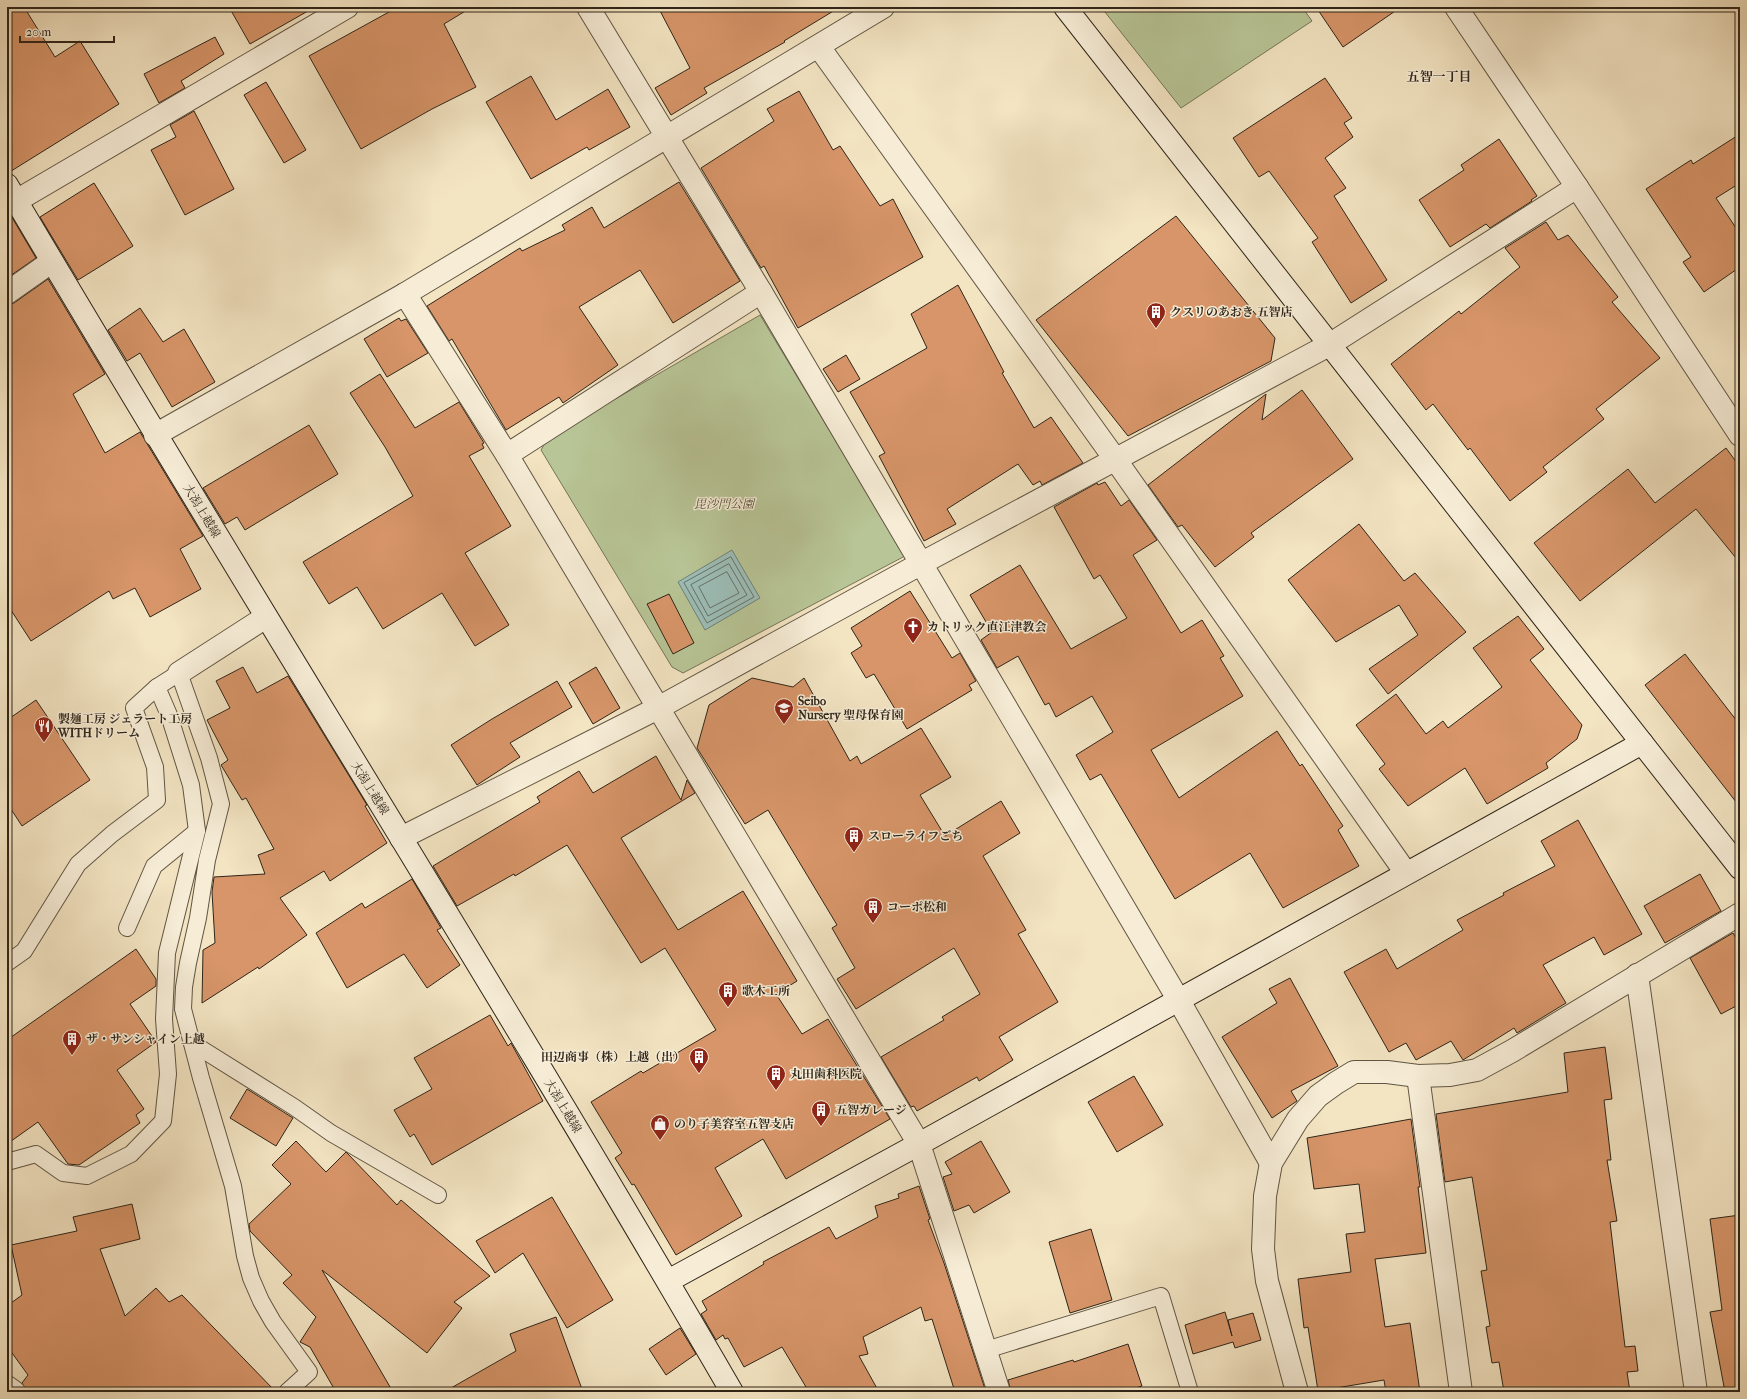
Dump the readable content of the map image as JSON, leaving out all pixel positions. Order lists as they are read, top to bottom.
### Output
{
  "streets": {
    "street": ["大潟上越線"]
  },
  "districts": ["五智一丁目"],
  "parks": ["毘沙門公園"],
  "places": {
    "building": [
      "クスリのあおき 五智店",
      "スローライフごち",
      "コーポ松和",
      "歌木工所",
      "ザ・サンシャイン上越",
      "田辺商事（株）上越（出）",
      "丸田歯科医院",
      "五智ガレージ"
    ],
    "church": ["カトリック直江津教会"],
    "school or university": ["Seibo Nursery 聖母保育園"],
    "restaurant": ["製麺工房 ジェラート工房 WITHドリーム"],
    "shop": ["のり子美容室五智支店"]
  },
  "scale_bar": "20 m"
}
